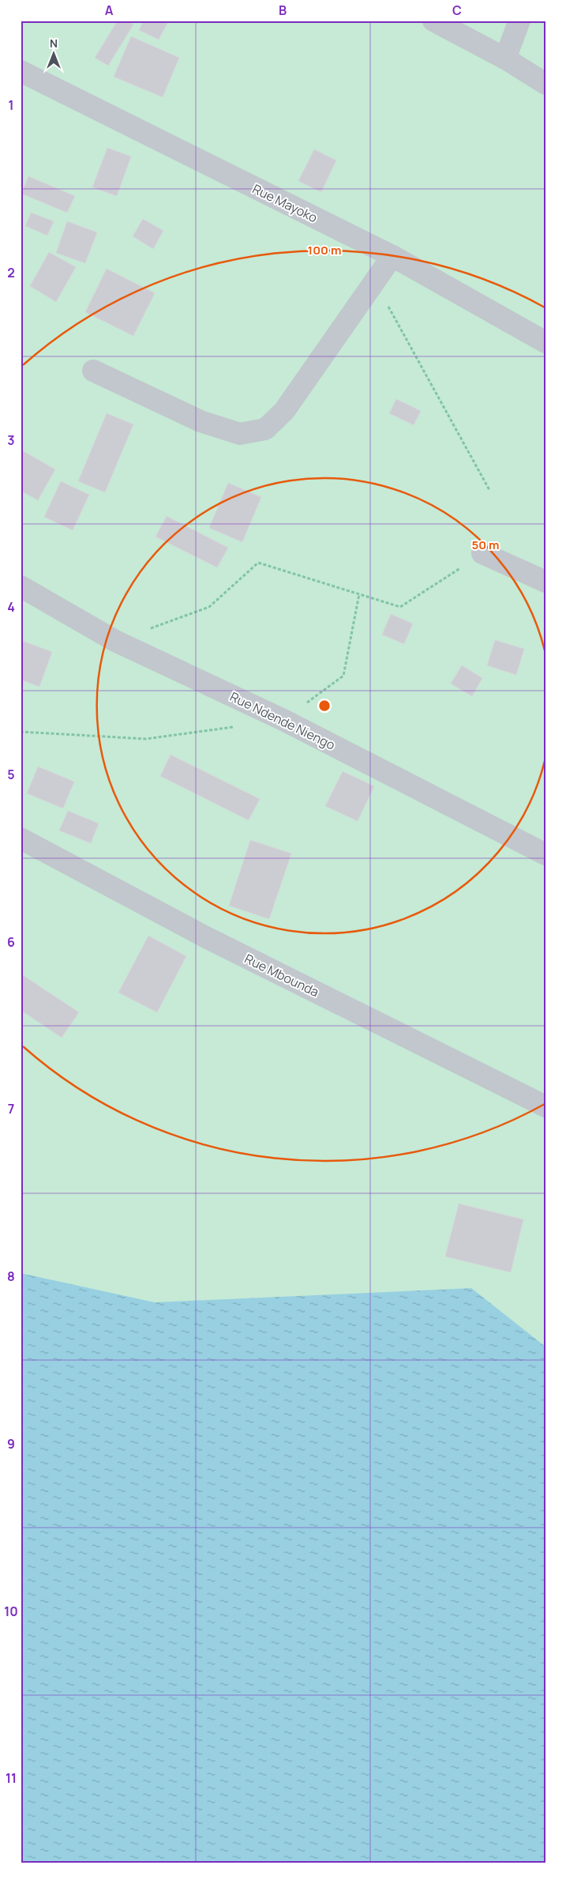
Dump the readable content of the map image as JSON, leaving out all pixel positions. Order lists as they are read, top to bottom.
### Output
{
  "streets": {
    "street": ["Rue Mayoko", "Rue Ndende Niengo", "Rue Mbounda"]
  },
  "north": "top",
  "grid": {
    "columns": ["A", "B", "C"],
    "rows": [
      "1",
      "2",
      "3",
      "4",
      "5",
      "6",
      "7",
      "8",
      "9",
      "10",
      "11"
    ]
  },
  "rings": ["100 m", "50 m"]
}
